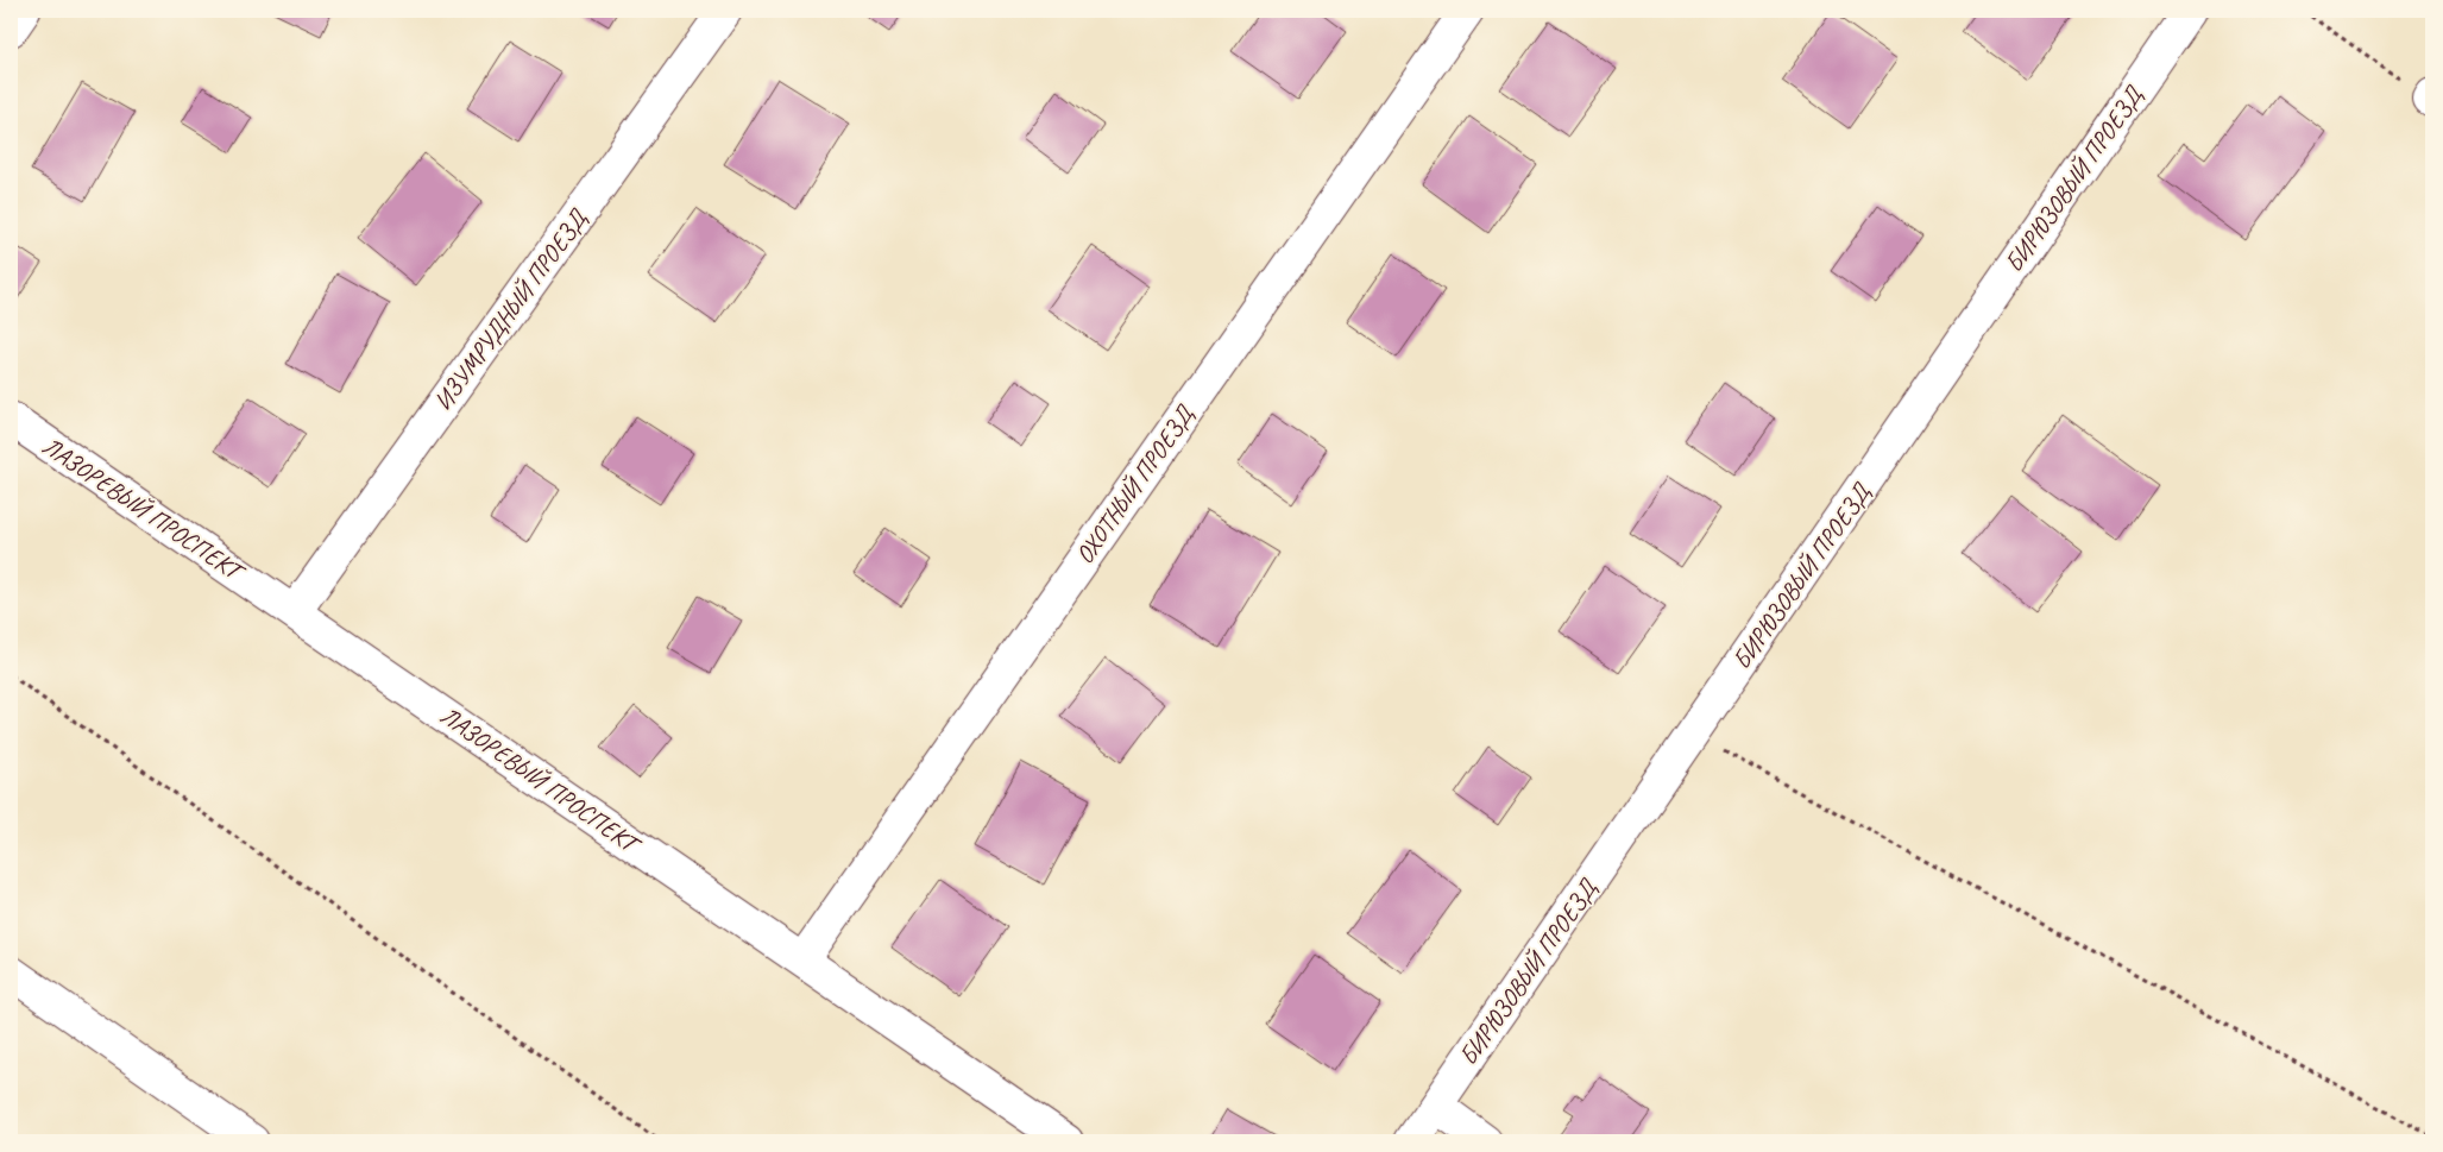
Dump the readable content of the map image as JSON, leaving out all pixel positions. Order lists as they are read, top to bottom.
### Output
{
  "streets": {
    "street": [
      "БИРЮЗОВЫЙ ПРОЕЗД",
      "ИЗУМРУДНЫЙ ПРОЕЗД",
      "ОХОТНЫЙ ПРОЕЗД",
      "ЛАЗОРЕВЫЙ ПРОСПЕКТ"
    ]
  },
  "crossings": [
    ["ИЗУМРУДНЫЙ ПРОЕЗД", "ЛАЗОРЕВЫЙ ПРОСПЕКТ"],
    ["ОХОТНЫЙ ПРОЕЗД", "ЛАЗОРЕВЫЙ ПРОСПЕКТ"]
  ]
}
